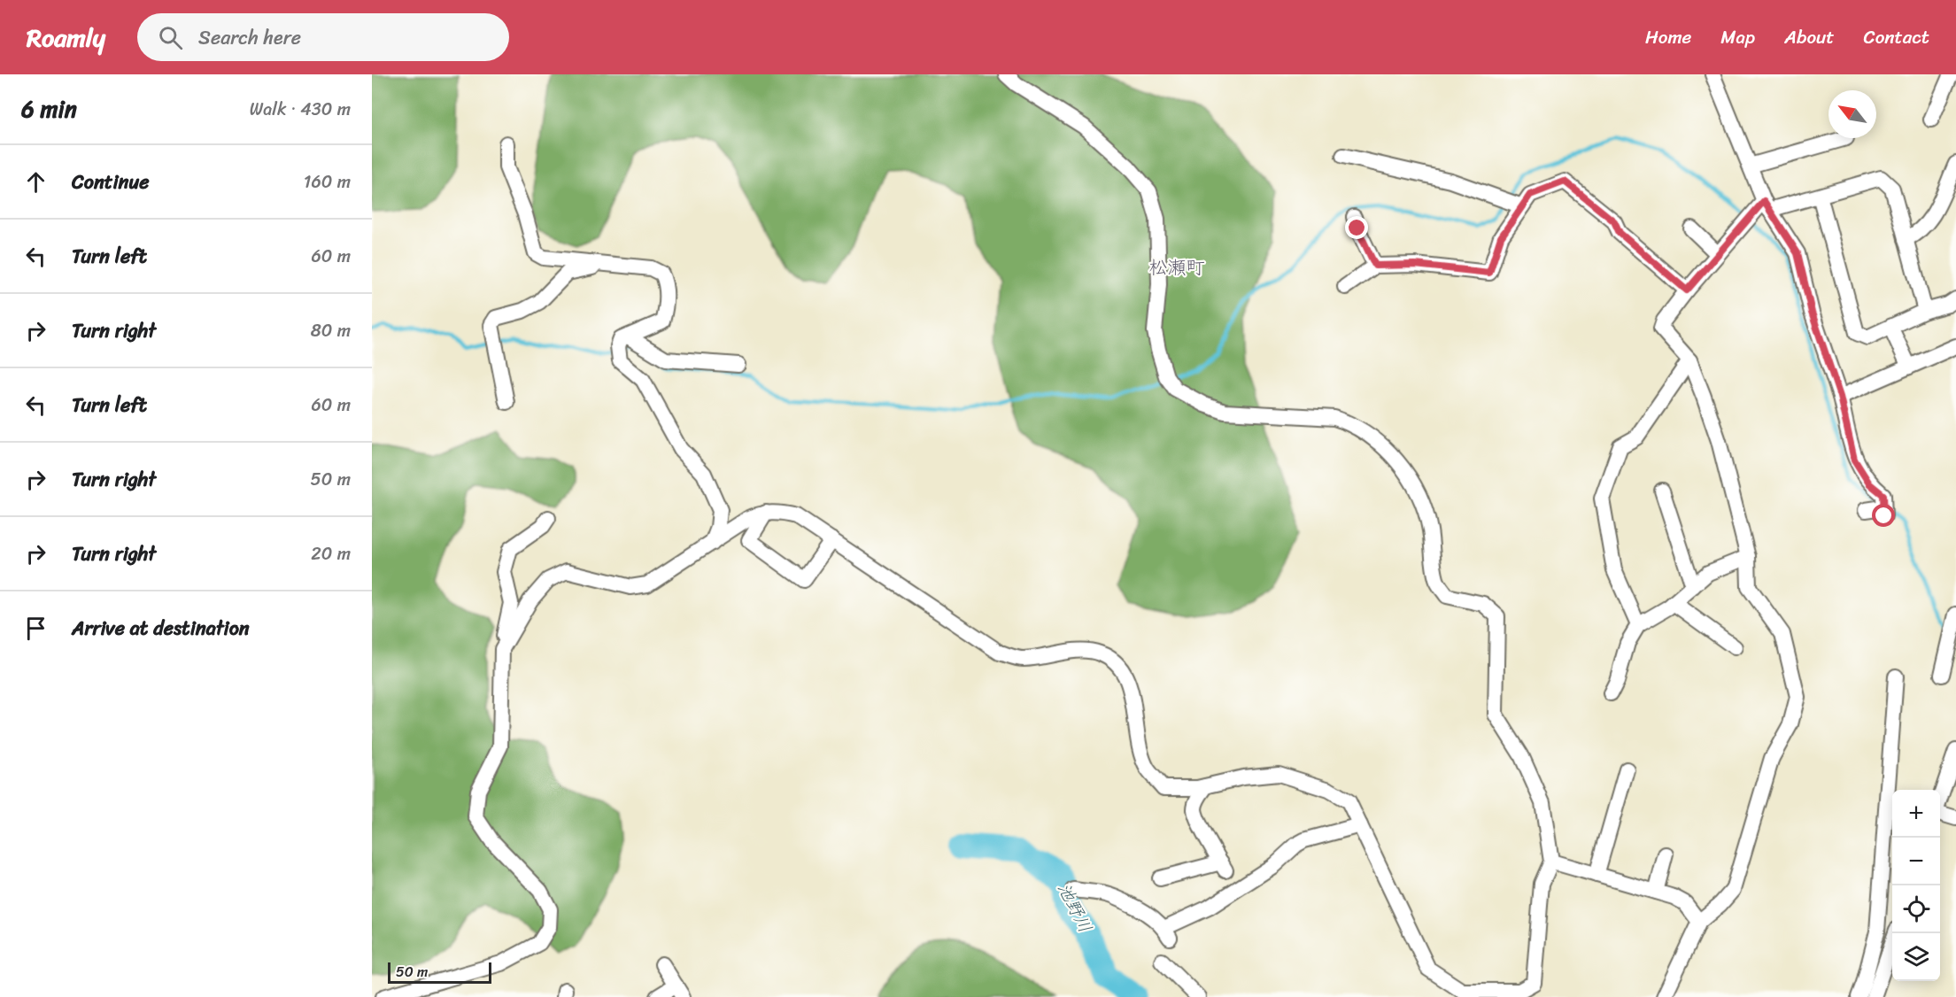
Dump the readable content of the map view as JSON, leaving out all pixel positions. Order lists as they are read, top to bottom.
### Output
{
  "districts": ["松瀬町"],
  "water": ["池野川"],
  "scale_bar": "50 m",
  "north": "top left",
  "page": {
    "header": "Roamly",
    "search": "Search here",
    "nav": [
      "Home",
      "Map",
      "About",
      "Contact"
    ],
    "heading": ["6 min", "Walk · 430 m"],
    "list": [
      ["Continue", "160 m"],
      ["Turn left", "60 m"],
      ["Turn right", "80 m"],
      ["Turn left", "60 m"],
      ["Turn right", "50 m"],
      ["Turn right", "20 m"],
      "Arrive at destination"
    ],
    "map_buttons": ["+", "−"],
    "scale": "50 m"
  }
}
